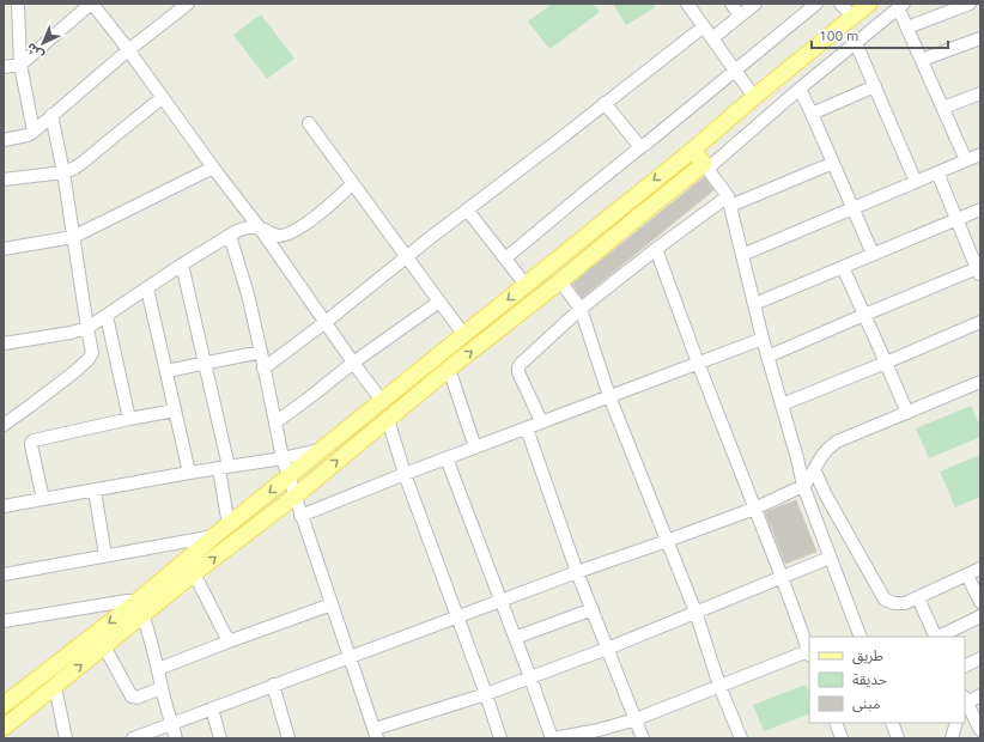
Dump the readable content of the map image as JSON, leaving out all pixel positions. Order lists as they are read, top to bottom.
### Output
{
  "legend": ["طريق", "حديقة", "مبنى"],
  "scale_bar": "100 m",
  "north": "bottom left"
}
